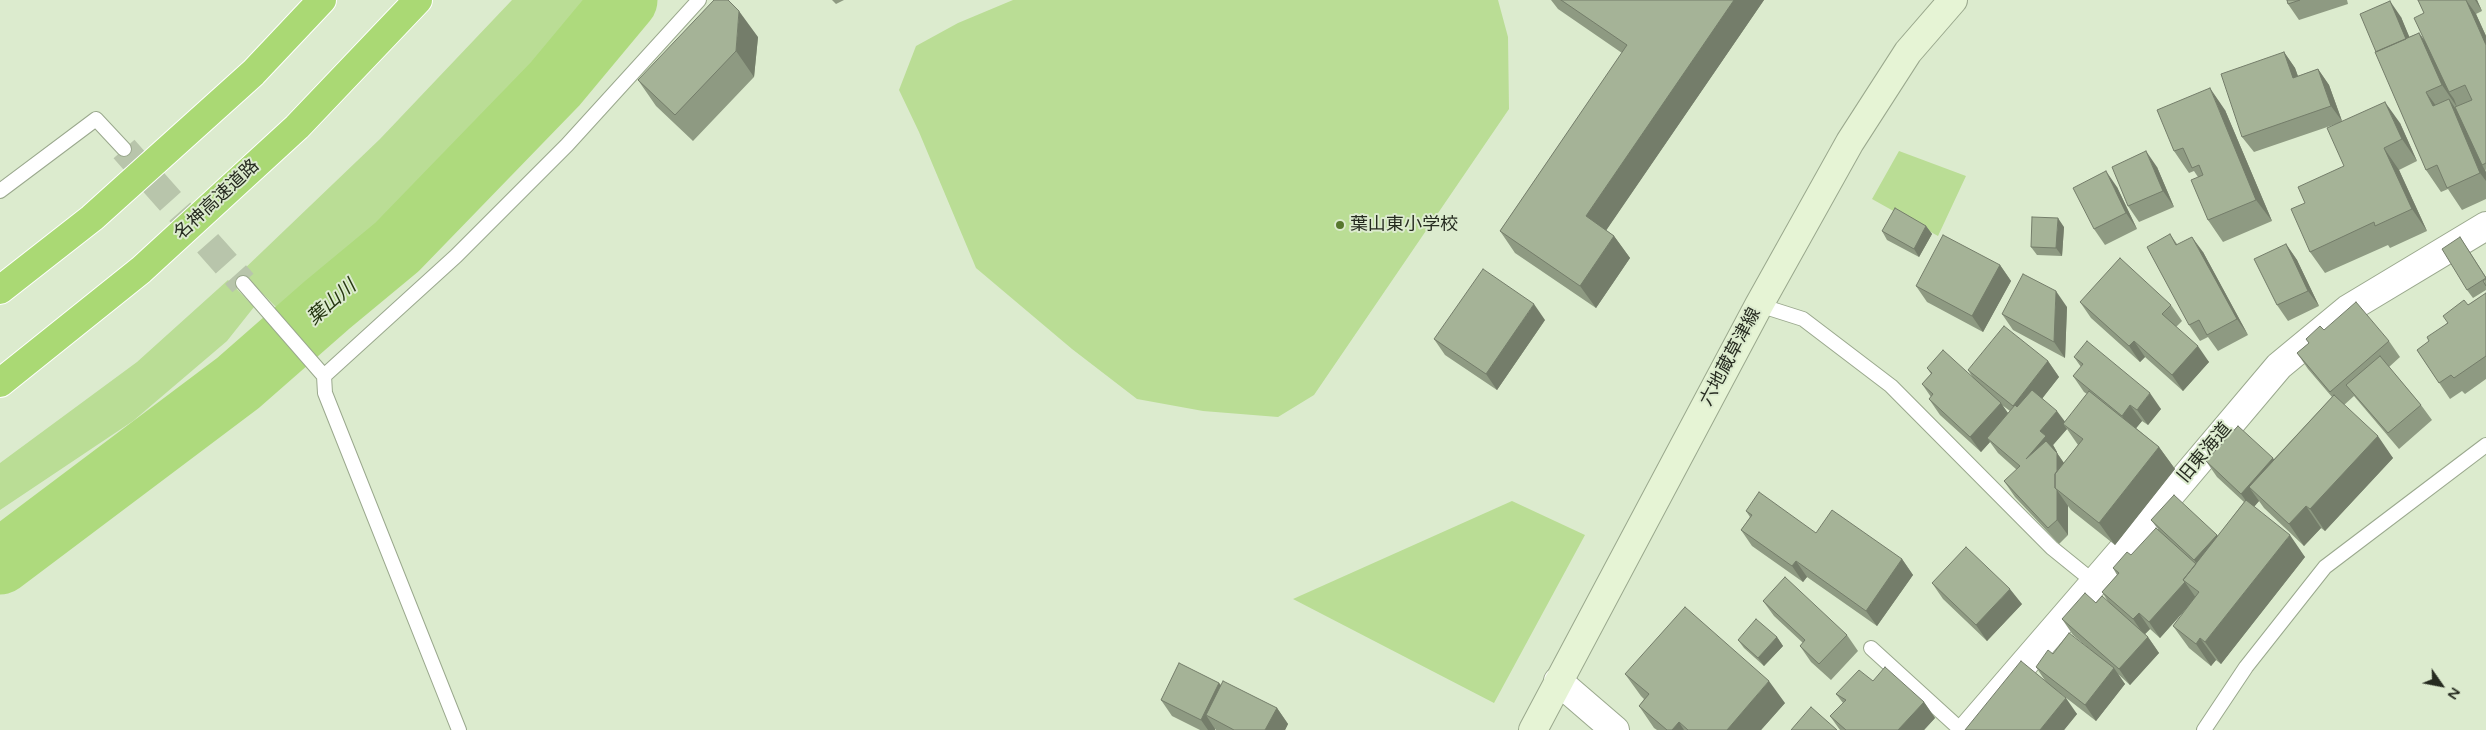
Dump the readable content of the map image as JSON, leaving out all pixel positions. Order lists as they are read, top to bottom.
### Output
{
  "streets": {
    "highway": ["名神高速道路"],
    "main road": ["六地蔵草津線"],
    "street": ["旧東海道"]
  },
  "water": ["葉山川"],
  "places": ["葉山東小学校"],
  "north": "bottom right"
}
